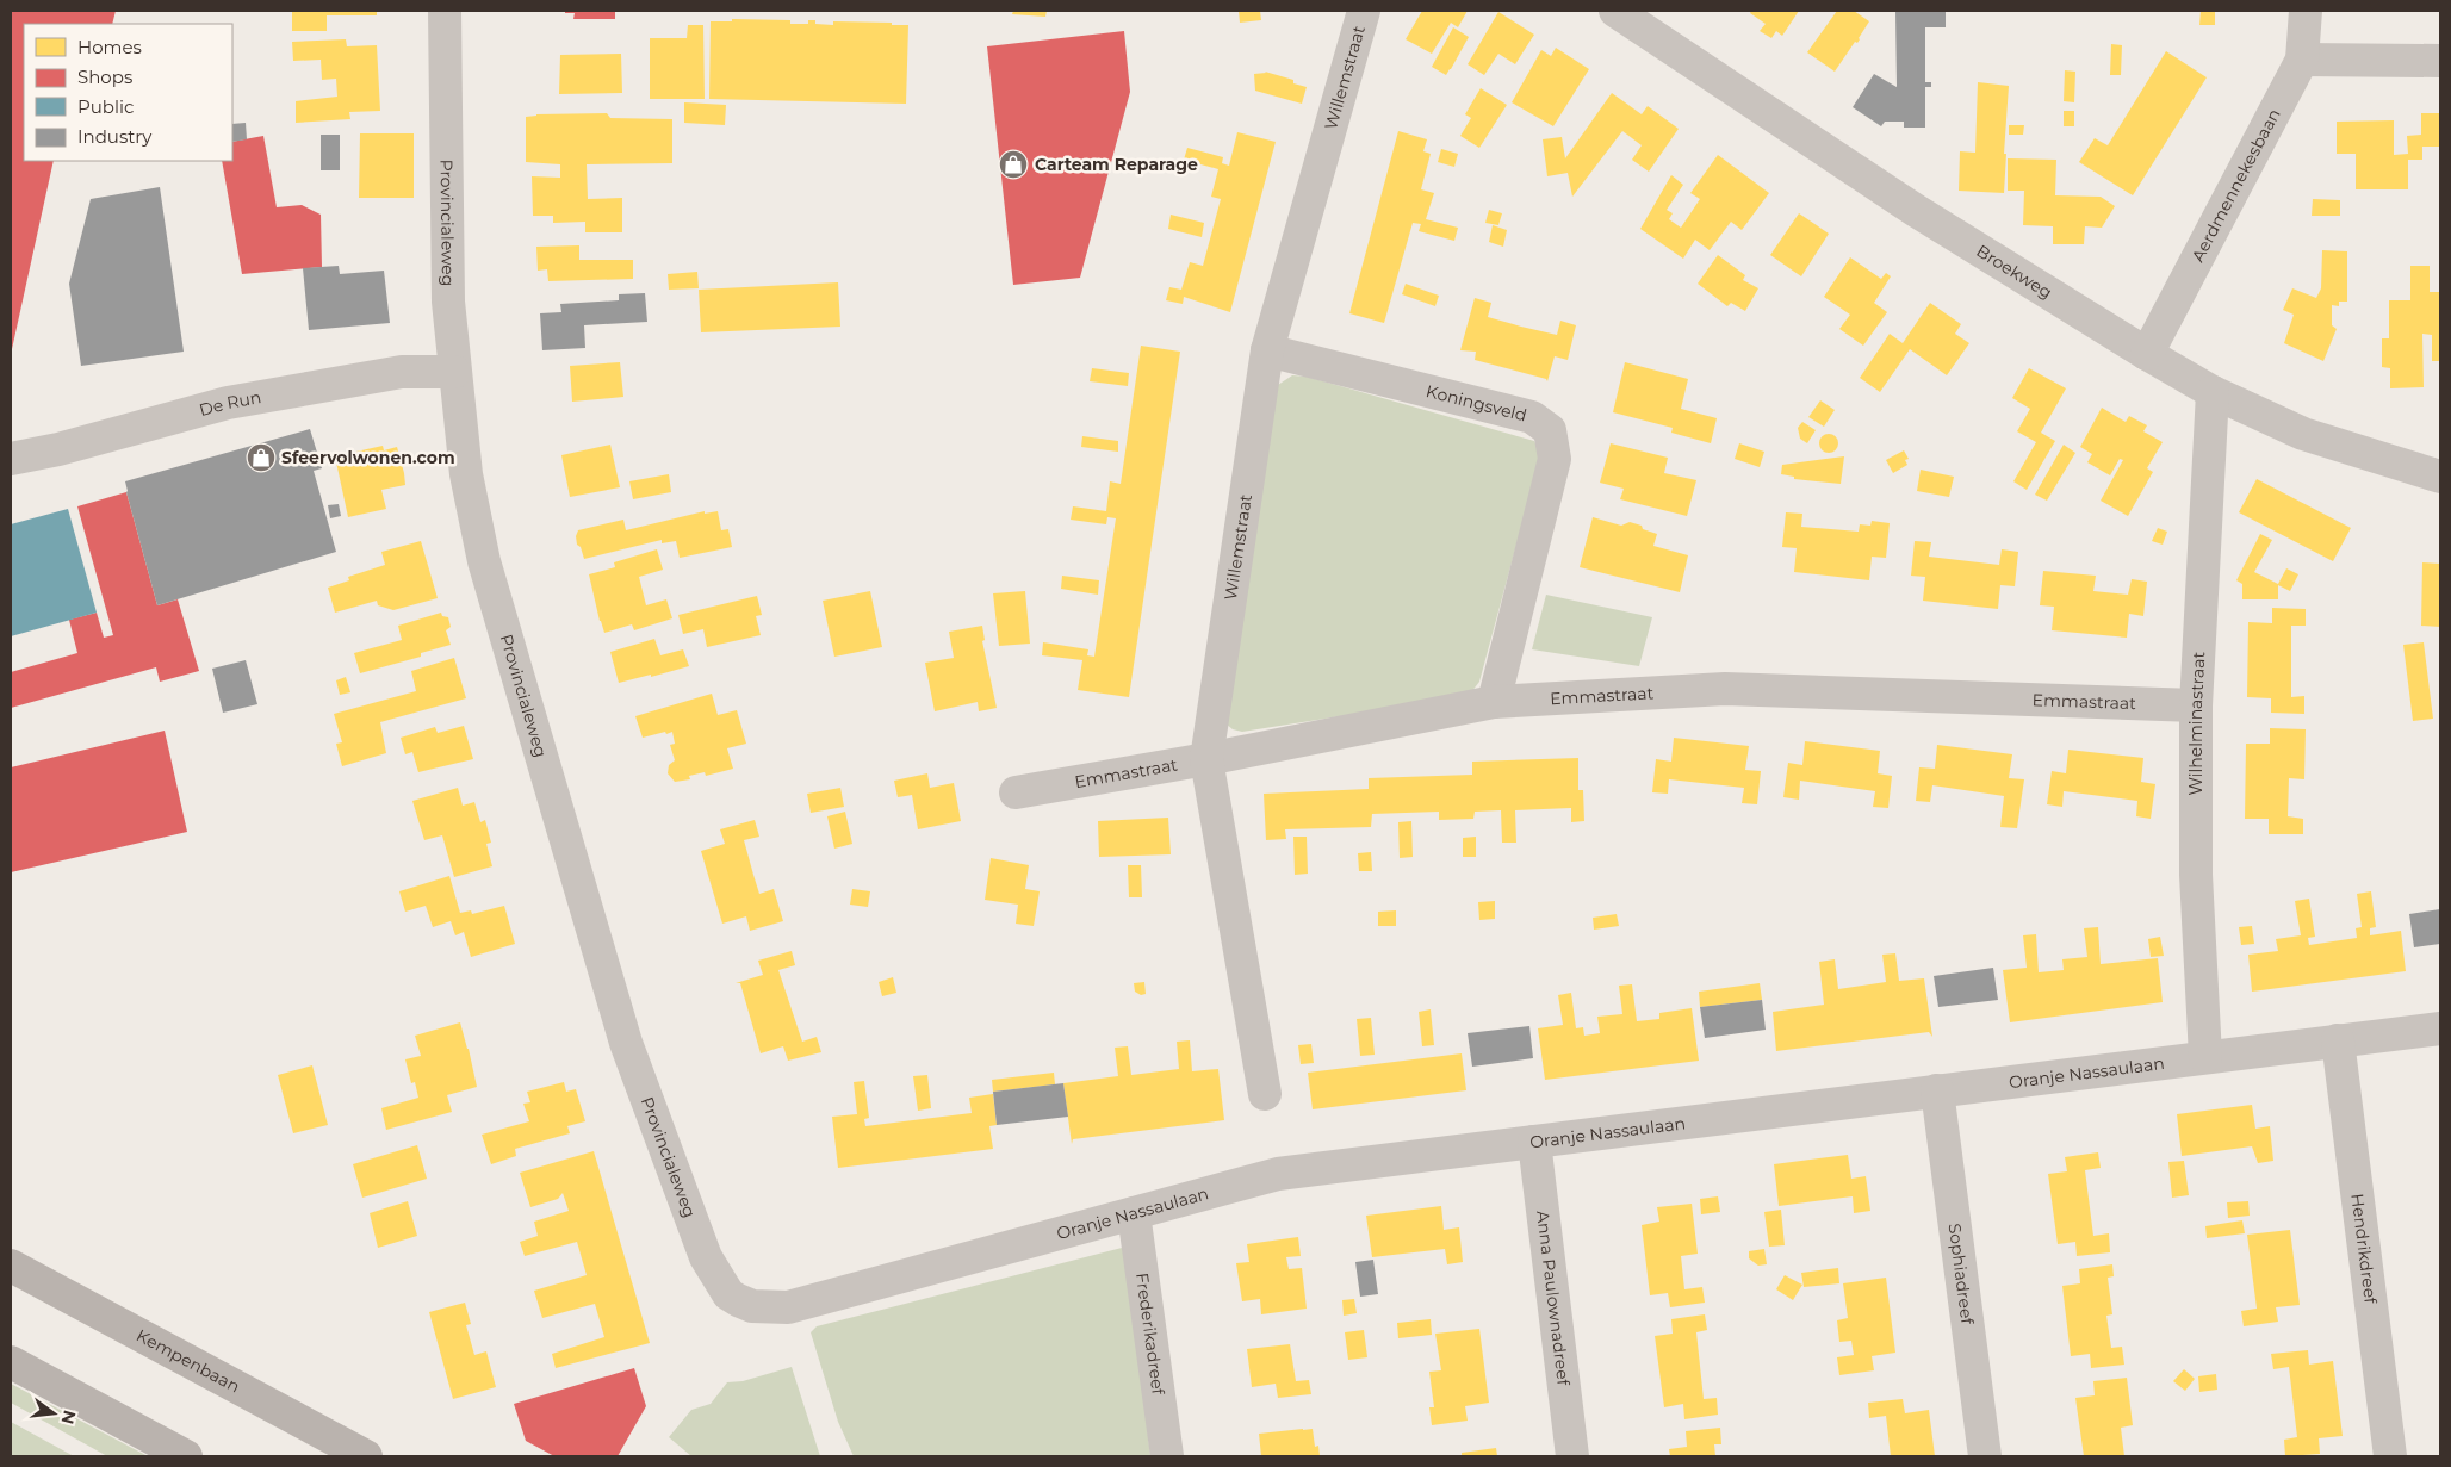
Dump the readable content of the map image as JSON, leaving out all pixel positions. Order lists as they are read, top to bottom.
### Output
{
  "streets": {
    "main road": ["Kempenbaan"],
    "street": [
      "Willemstraat",
      "Aerdmennekesbaan",
      "Provincialeweg",
      "Broekweg",
      "De Run",
      "Koningsveld",
      "Emmastraat",
      "Wilhelminastraat",
      "Oranje Nassaulaan",
      "Hendrikdreef",
      "Sophiadreef",
      "Anna Paulownadreef",
      "Frederikadreef"
    ]
  },
  "crossings": [
    ["Willemstraat", "Koningsveld"],
    ["Willemstraat", "Emmastraat"],
    ["Aerdmennekesbaan", "Broekweg"],
    ["Provincialeweg", "De Run"],
    ["Provincialeweg", "Oranje Nassaulaan"],
    ["Broekweg", "Wilhelminastraat"],
    ["Koningsveld", "Emmastraat"],
    ["Emmastraat", "Wilhelminastraat"],
    ["Wilhelminastraat", "Oranje Nassaulaan"],
    ["Oranje Nassaulaan", "Hendrikdreef"],
    ["Oranje Nassaulaan", "Sophiadreef"],
    ["Oranje Nassaulaan", "Anna Paulownadreef"],
    ["Oranje Nassaulaan", "Frederikadreef"]
  ],
  "places": {
    "shop": ["Carteam Reparage", "Sfeervolwonen.com"]
  },
  "legend": [
    "Homes",
    "Shops",
    "Public",
    "Industry"
  ],
  "north": "right"
}
